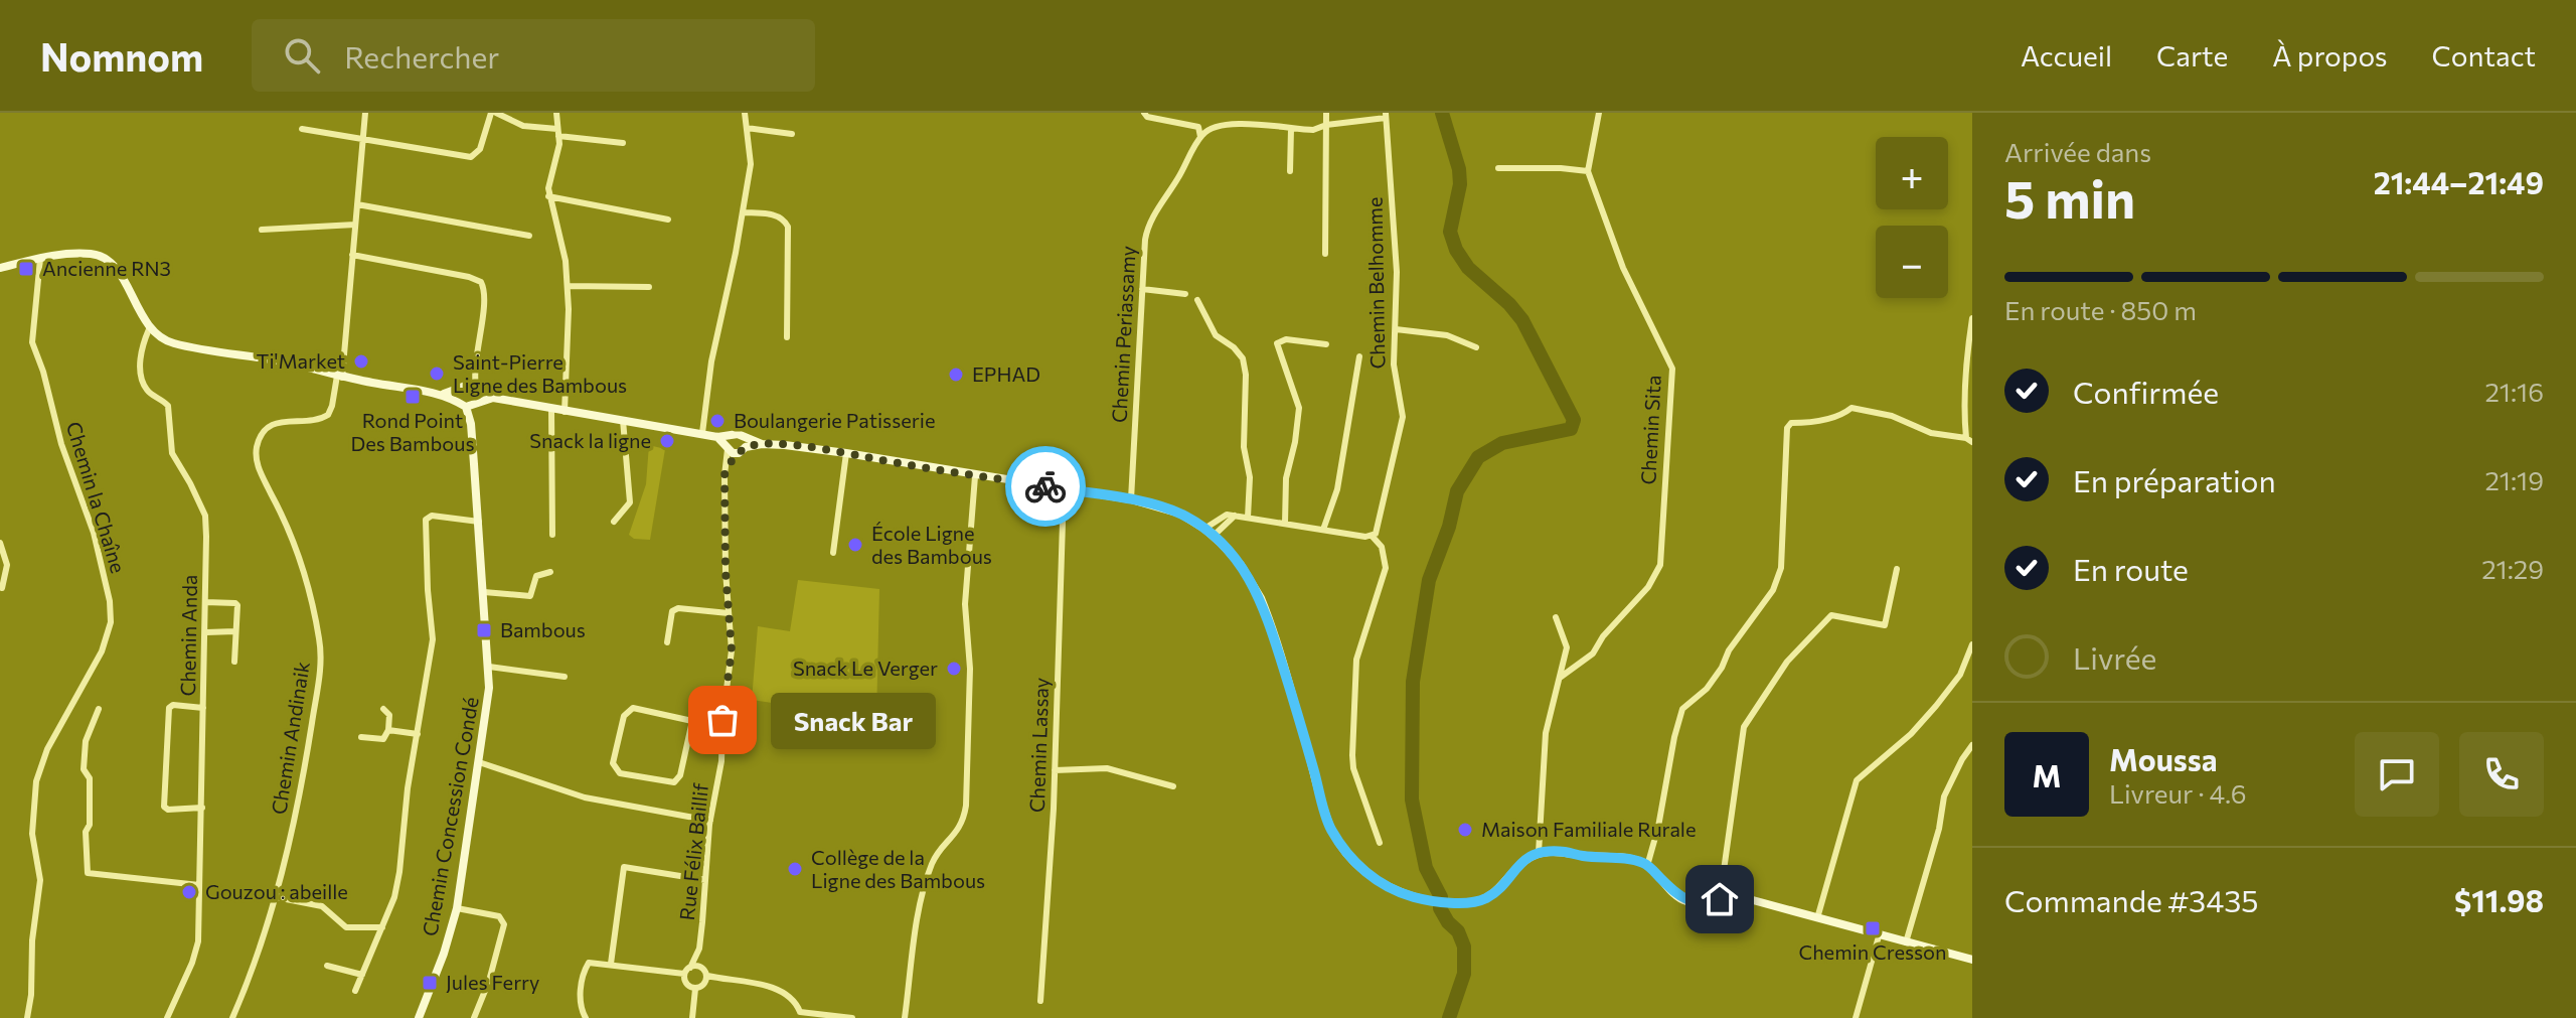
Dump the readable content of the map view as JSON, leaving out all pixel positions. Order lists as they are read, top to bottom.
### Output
{
  "streets": {
    "main road": ["Chemin Concession Condé"],
    "street": [
      "Chemin Belhomme",
      "Chemin Periassamy",
      "Chemin Sita",
      "Chemin la Chaîne",
      "Chemin Anda",
      "Chemin Andinaik",
      "Chemin Lassay",
      "Rue Félix Baillif"
    ]
  },
  "places": {
    "transit": [
      "Ancienne RN3",
      "Rond Point Des Bambous",
      "Bambous",
      "Chemin Cresson",
      "Jules Ferry"
    ],
    "other": [
      "Ti'Market",
      "Saint-Pierre Ligne des Bambous",
      "EPHAD",
      "Boulangerie Patisserie",
      "Snack la ligne",
      "École Ligne des Bambous",
      "Snack Le Verger",
      "Snack Bar",
      "Maison Familiale Rurale",
      "Collège de la Ligne des Bambous",
      "Gouzou : abeille"
    ]
  },
  "page": {
    "header": "Nomnom",
    "search": "Rechercher",
    "nav": [
      "Accueil",
      "Carte",
      "À propos",
      "Contact"
    ],
    "heading": ["5 min", "Arrivée dans", "21:44–21:49"],
    "panel": [
      "Moussa",
      "Livreur · 4.6",
      "Commande #3435",
      "$11.98"
    ],
    "map_buttons": ["+", "−"],
    "bar": "En route · 850 m",
    "list": [
      ["Confirmée", "21:16"],
      ["En préparation", "21:19"],
      ["En route", "21:29"],
      "Livrée"
    ],
    "bubble": "Snack Bar",
    "round": "M"
  }
}
